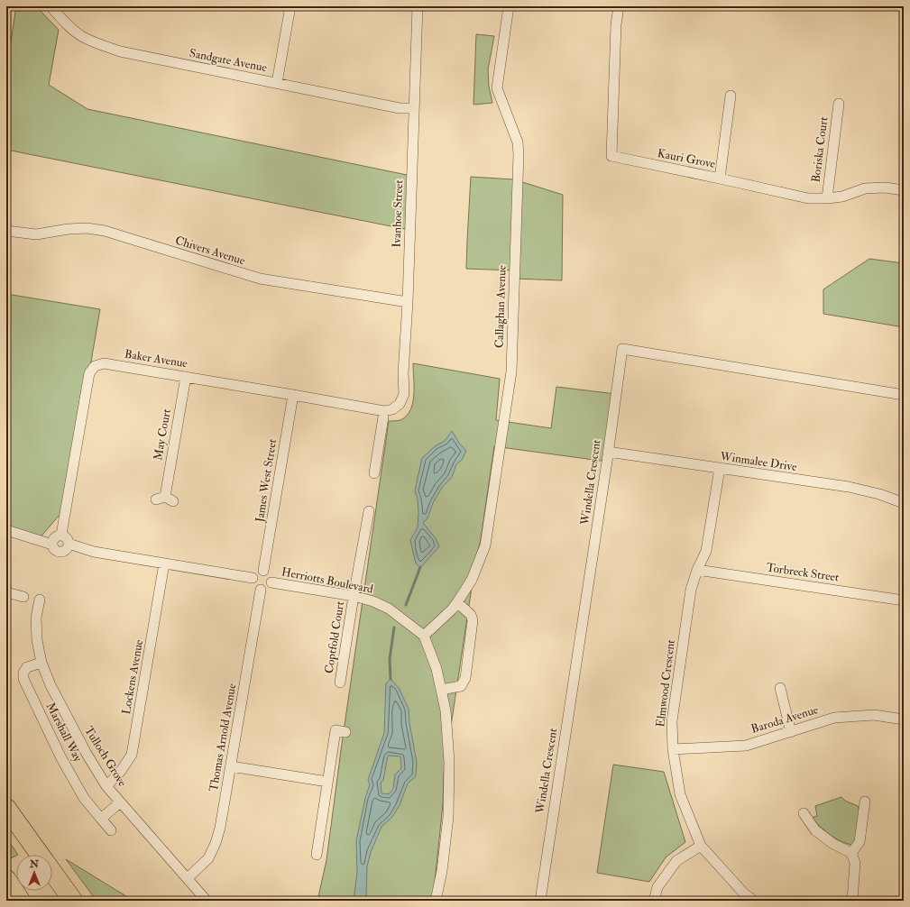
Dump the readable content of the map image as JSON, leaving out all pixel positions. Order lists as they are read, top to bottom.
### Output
{
  "streets": {
    "street": [
      "Sandgate Avenue",
      "Boriska Court",
      "Kauri Grove",
      "Ivanhoe Street",
      "Chivers Avenue",
      "Callaghan Avenue",
      "Baker Avenue",
      "May Court",
      "Winmalee Drive",
      "James West Street",
      "Windella Crescent",
      "Torbreck Street",
      "Herriotts Boulevard",
      "Coptfold Court",
      "Lockens Avenue",
      "Elmwood Crescent",
      "Baroda Avenue",
      "Marshall Way",
      "Thomas Arnold Avenue",
      "Tulloch Grove"
    ]
  },
  "crossings": [
    ["Sandgate Avenue", "Ivanhoe Street"],
    ["Boriska Court", "Kauri Grove"],
    ["Ivanhoe Street", "Chivers Avenue"],
    ["Ivanhoe Street", "Baker Avenue"],
    ["Callaghan Avenue", "Herriotts Boulevard"],
    ["Baker Avenue", "May Court"],
    ["Baker Avenue", "James West Street"],
    ["Winmalee Drive", "Windella Crescent"],
    ["Winmalee Drive", "Elmwood Crescent"],
    ["James West Street", "Herriotts Boulevard"],
    ["James West Street", "Thomas Arnold Avenue"],
    ["Torbreck Street", "Elmwood Crescent"],
    ["Herriotts Boulevard", "Coptfold Court"],
    ["Herriotts Boulevard", "Thomas Arnold Avenue"],
    ["Lockens Avenue", "Tulloch Grove"],
    ["Elmwood Crescent", "Baroda Avenue"],
    ["Marshall Way", "Tulloch Grove"],
    ["Thomas Arnold Avenue", "Tulloch Grove"]
  ],
  "north": "top"
}
